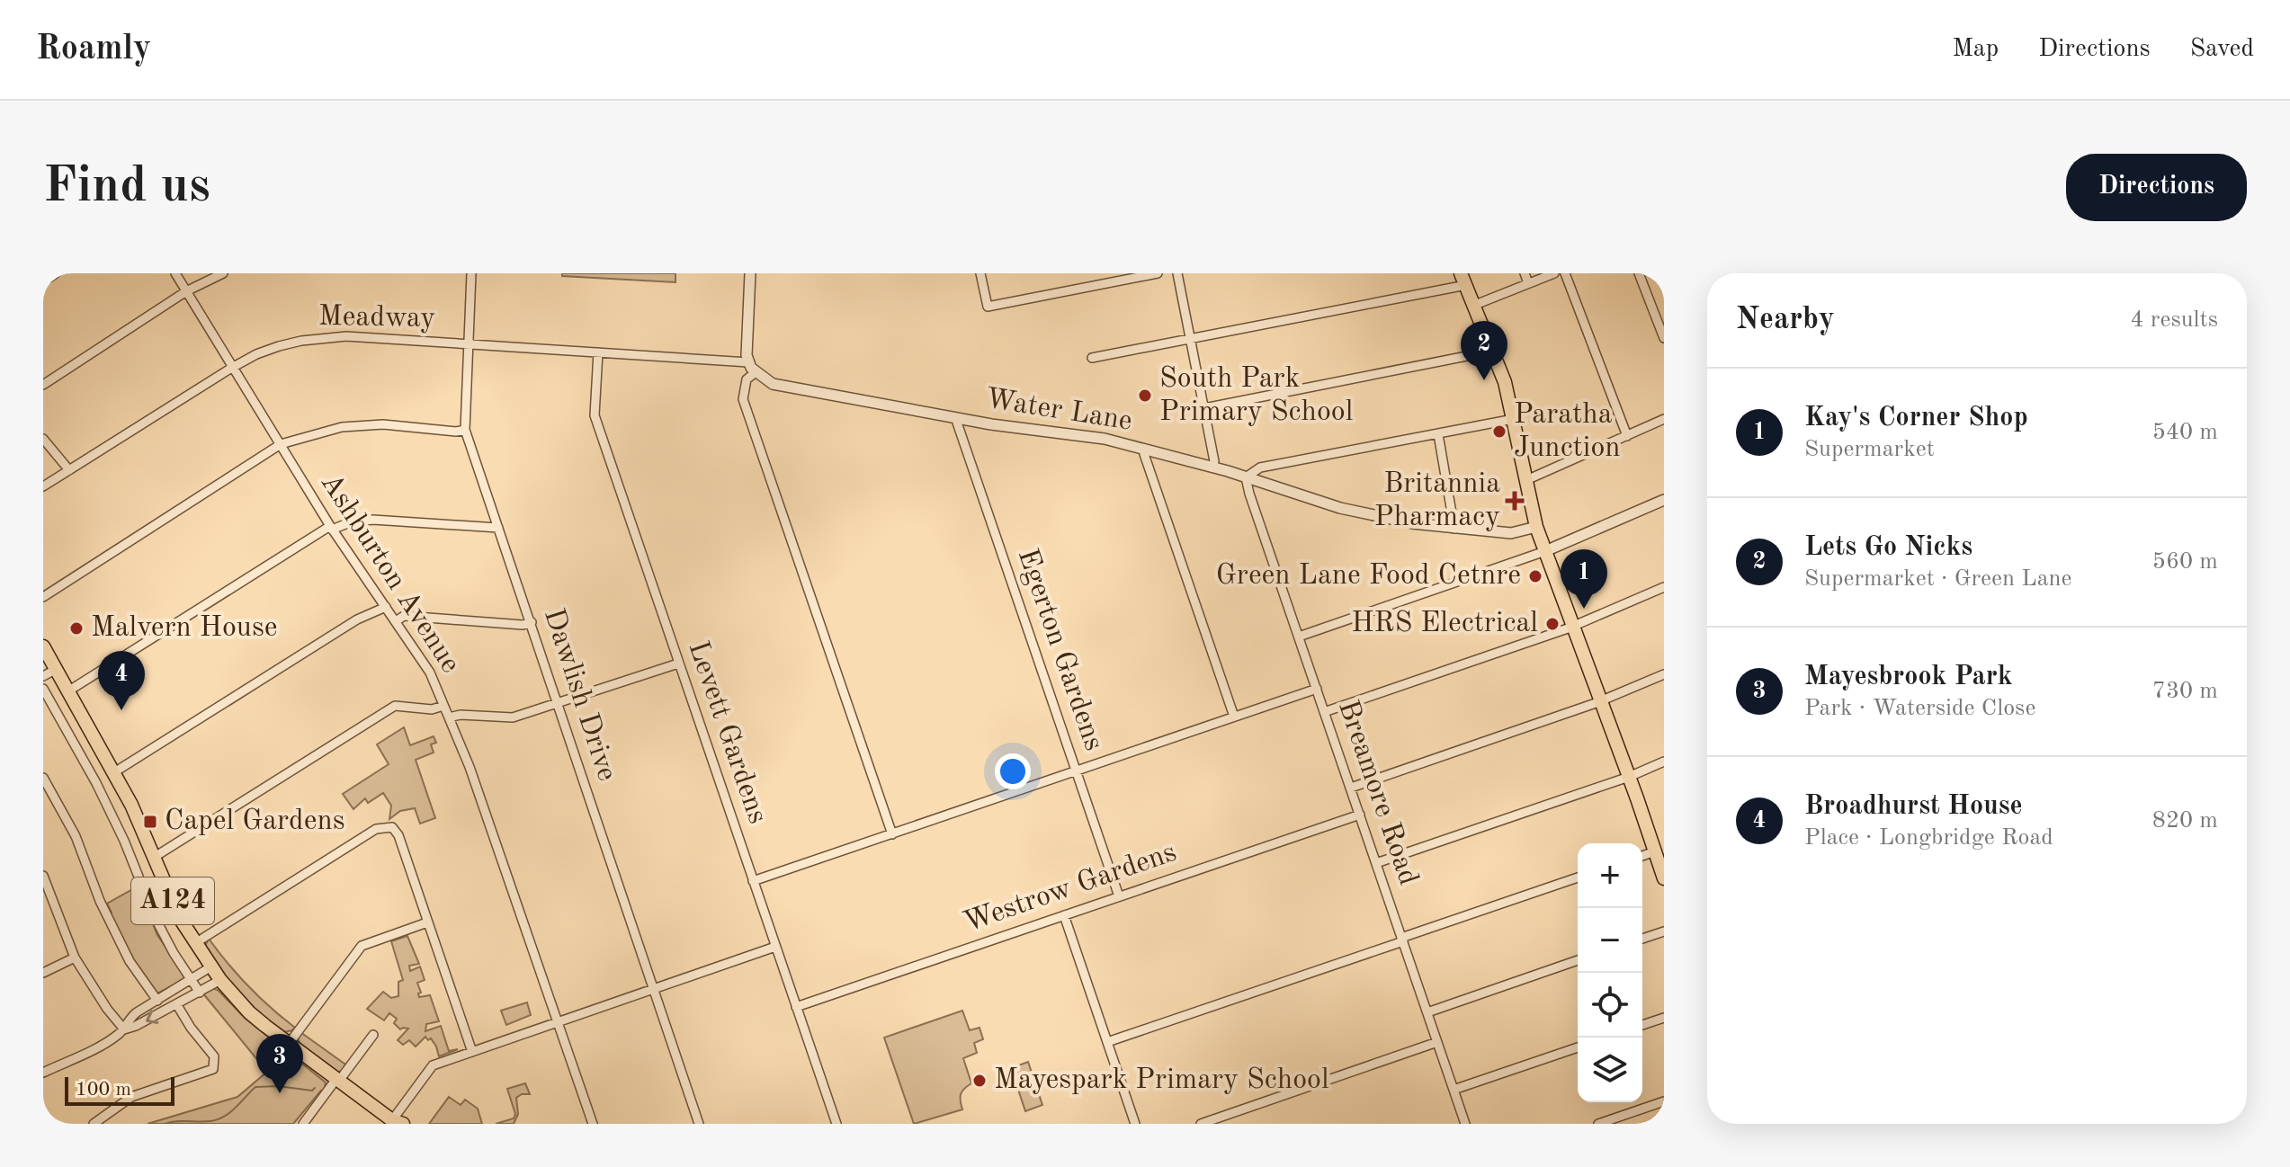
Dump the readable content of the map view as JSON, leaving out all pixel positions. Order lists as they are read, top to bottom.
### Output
{
  "streets": {
    "main road": ["A124"],
    "street": [
      "Meadway",
      "Water Lane",
      "Ashburton Avenue",
      "Egerton Gardens",
      "Dawlish Drive",
      "Levett Gardens",
      "Breamore Road",
      "Westrow Gardens"
    ]
  },
  "crossings": [
    ["Meadway", "Water Lane"],
    ["Meadway", "Ashburton Avenue"],
    ["Meadway", "Dawlish Drive"],
    ["Meadway", "Levett Gardens"],
    ["Water Lane", "Egerton Gardens"],
    ["Water Lane", "Breamore Road"],
    ["Egerton Gardens", "Westrow Gardens"],
    ["Levett Gardens", "Westrow Gardens"],
    ["Breamore Road", "Westrow Gardens"]
  ],
  "places": {
    "other": [
      "South Park Primary School",
      "Paratha Junction",
      "Green Lane Food Cetnre",
      "HRS Electrical",
      "Malvern House",
      "Mayespark Primary School"
    ],
    "health": ["Britannia Pharmacy"],
    "transit": ["Capel Gardens"]
  },
  "scale_bar": "100 m",
  "page": {
    "header": "Roamly",
    "nav": ["Map", "Directions", "Saved"],
    "buttons": "Directions",
    "title": "Find us",
    "heading": ["Nearby", "4 results"],
    "pins": [
      "2",
      "1",
      "4",
      "3"
    ],
    "list": [
      {
        "mark": "1",
        "name": "Kay's Corner Shop",
        "note": "Supermarket",
        "value": "540 m"
      },
      {
        "mark": "2",
        "name": "Lets Go Nicks",
        "note": "Supermarket · Green Lane",
        "value": "560 m"
      },
      {
        "mark": "3",
        "name": "Mayesbrook Park",
        "note": "Park · Waterside Close",
        "value": "730 m"
      },
      {
        "mark": "4",
        "name": "Broadhurst House",
        "note": "Place · Longbridge Road",
        "value": "820 m"
      }
    ],
    "map_buttons": ["+", "−"],
    "scale": "100 m"
  }
}
